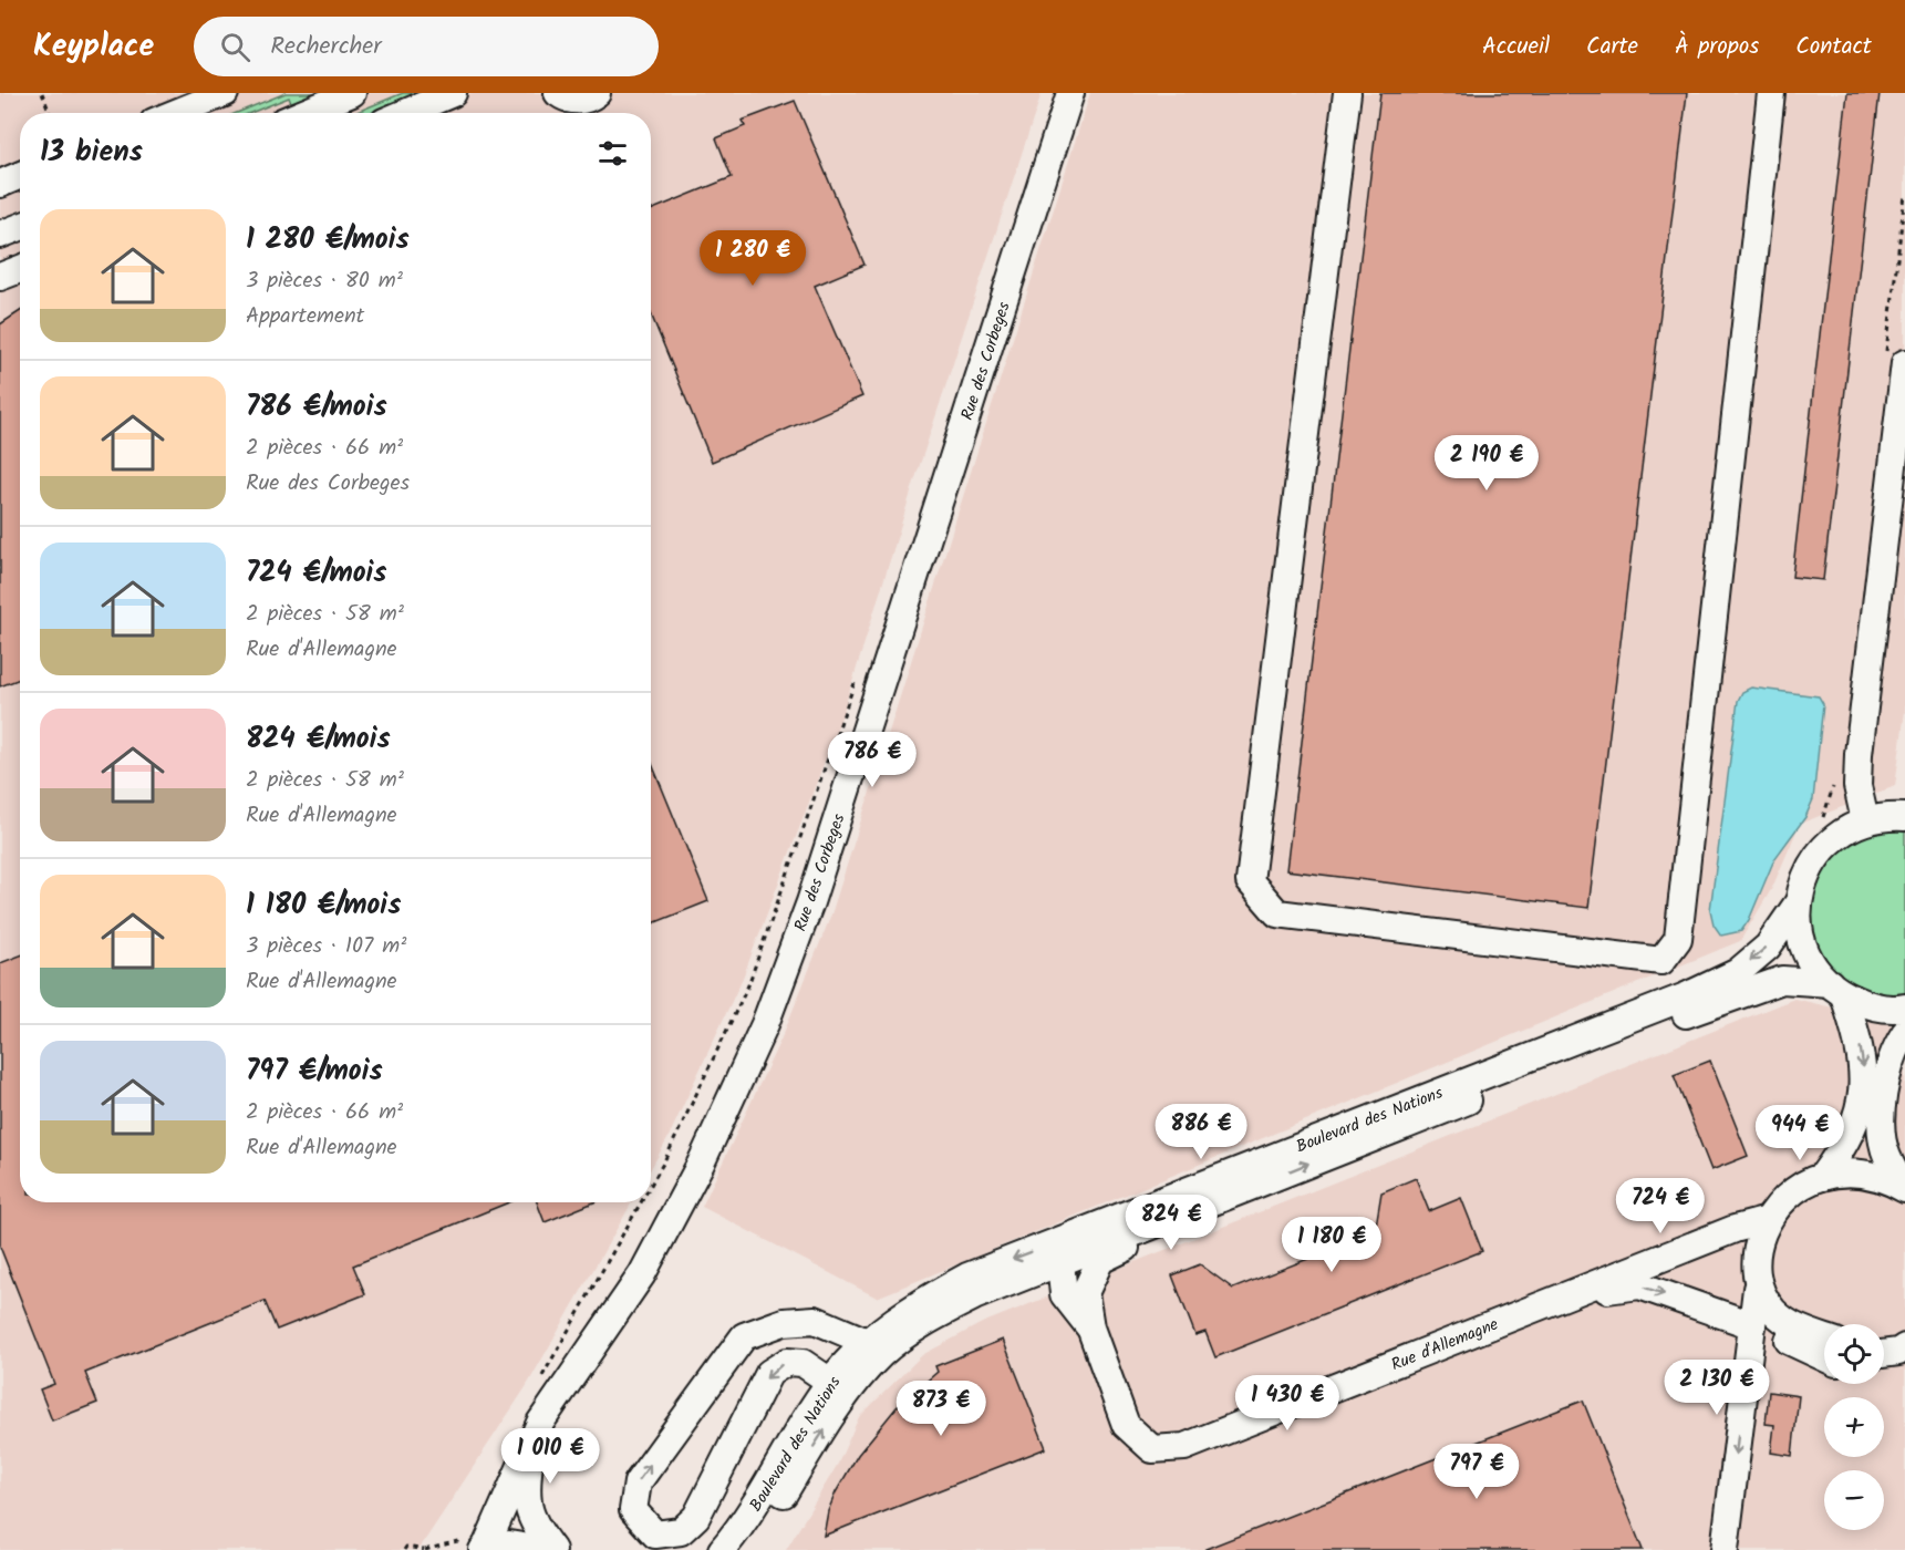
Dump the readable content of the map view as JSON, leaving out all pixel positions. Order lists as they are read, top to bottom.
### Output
{
  "streets": {
    "street": ["Rue des Corbeges", "Boulevard des Nations", "Rue d'Allemagne"]
  },
  "crossings": [
    ["Boulevard des Nations", "Rue d'Allemagne"]
  ],
  "page": {
    "header": "Keyplace",
    "search": "Rechercher",
    "nav": [
      "Accueil",
      "Carte",
      "À propos",
      "Contact"
    ],
    "heading": "13 biens",
    "list": [
      {
        "name": "1 280 €/mois",
        "note": "3 pièces · 80 m² · Appartement"
      },
      {
        "name": "786 €/mois",
        "note": "2 pièces · 66 m² · Rue des Corbeges"
      },
      {
        "name": "724 €/mois",
        "note": "2 pièces · 58 m² · Rue d'Allemagne"
      },
      {
        "name": "824 €/mois",
        "note": "2 pièces · 58 m² · Rue d'Allemagne"
      },
      {
        "name": "1 180 €/mois",
        "note": "3 pièces · 107 m² · Rue d'Allemagne"
      },
      {
        "name": "797 €/mois",
        "note": "2 pièces · 66 m² · Rue d'Allemagne"
      }
    ],
    "price": [
      "1 280 €",
      "2 190 €",
      "786 €",
      "886 €",
      "944 €",
      "724 €",
      "824 €",
      "1 180 €",
      "2 130 €",
      "1 430 €",
      "873 €",
      "1 010 €",
      "797 €"
    ],
    "map_buttons": ["+", "−"]
  }
}
